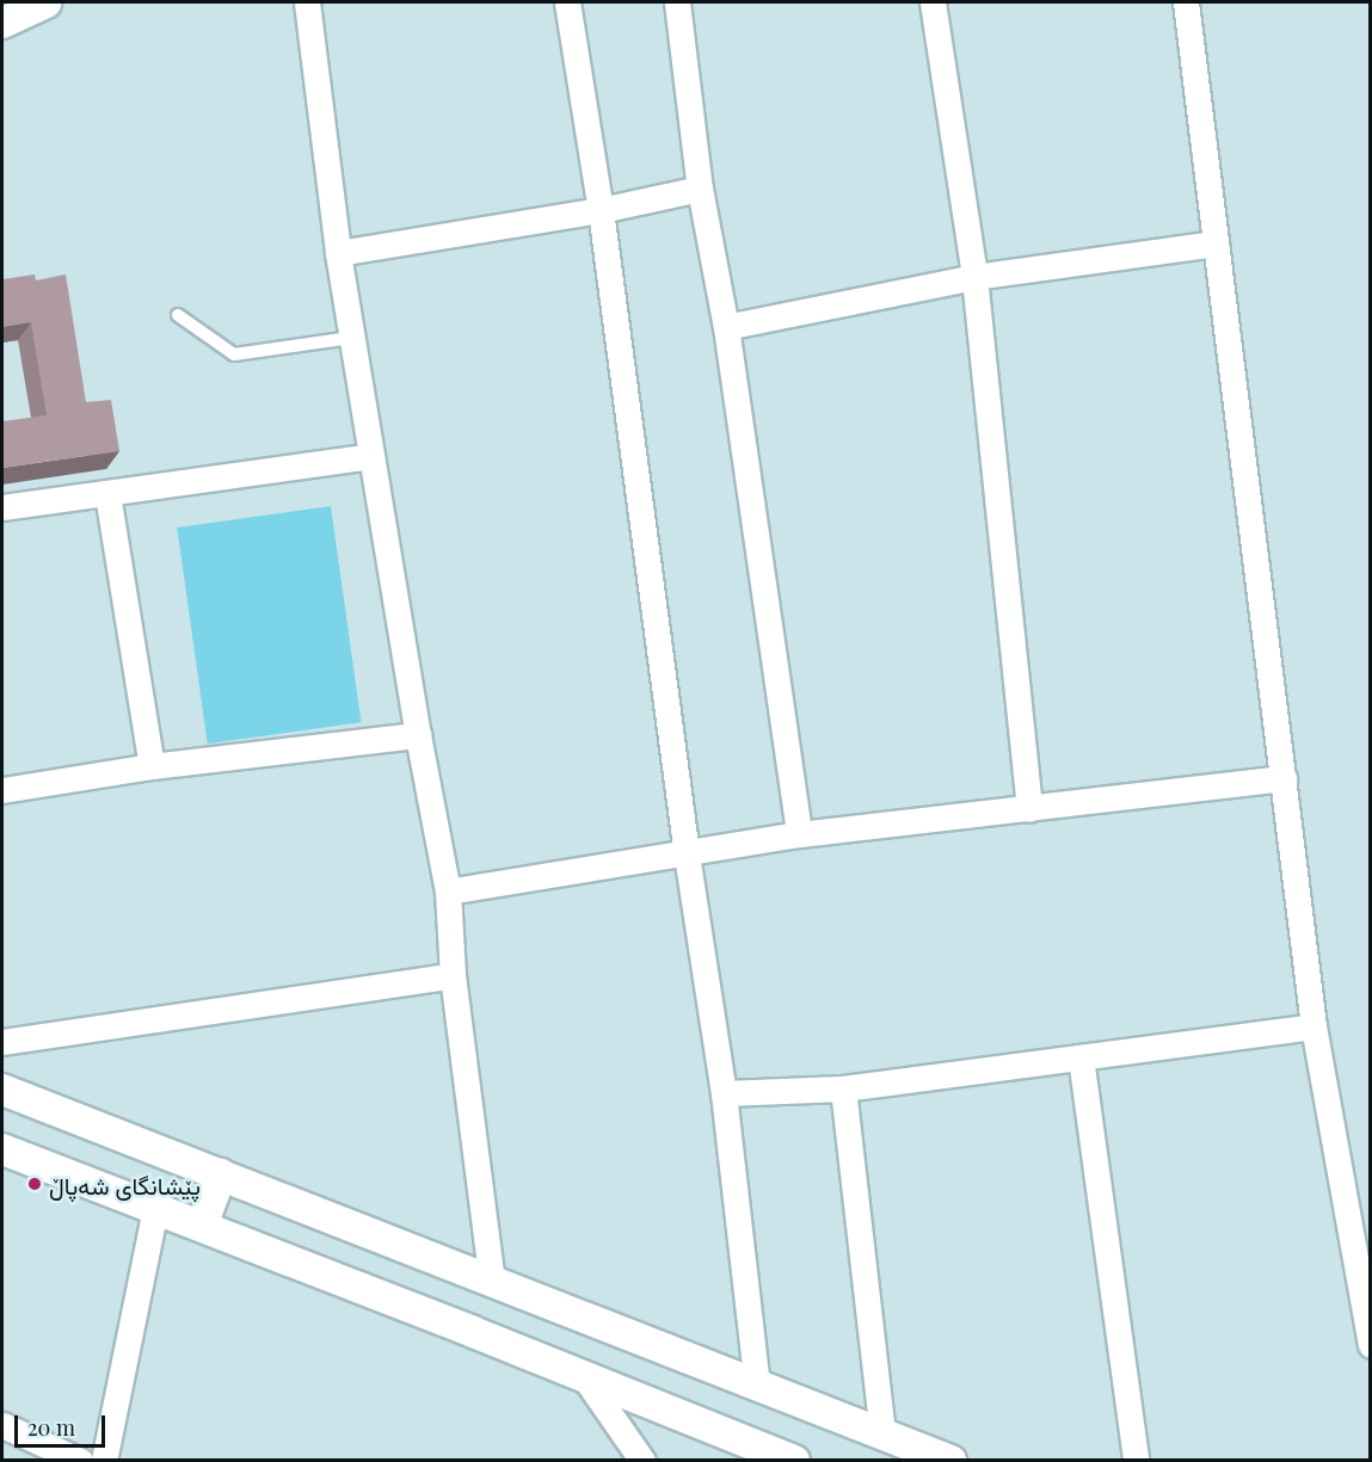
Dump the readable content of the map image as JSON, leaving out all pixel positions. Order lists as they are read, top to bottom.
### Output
{
  "places": ["پێشانگای شەپاڵ"],
  "scale_bar": "20 m"
}
